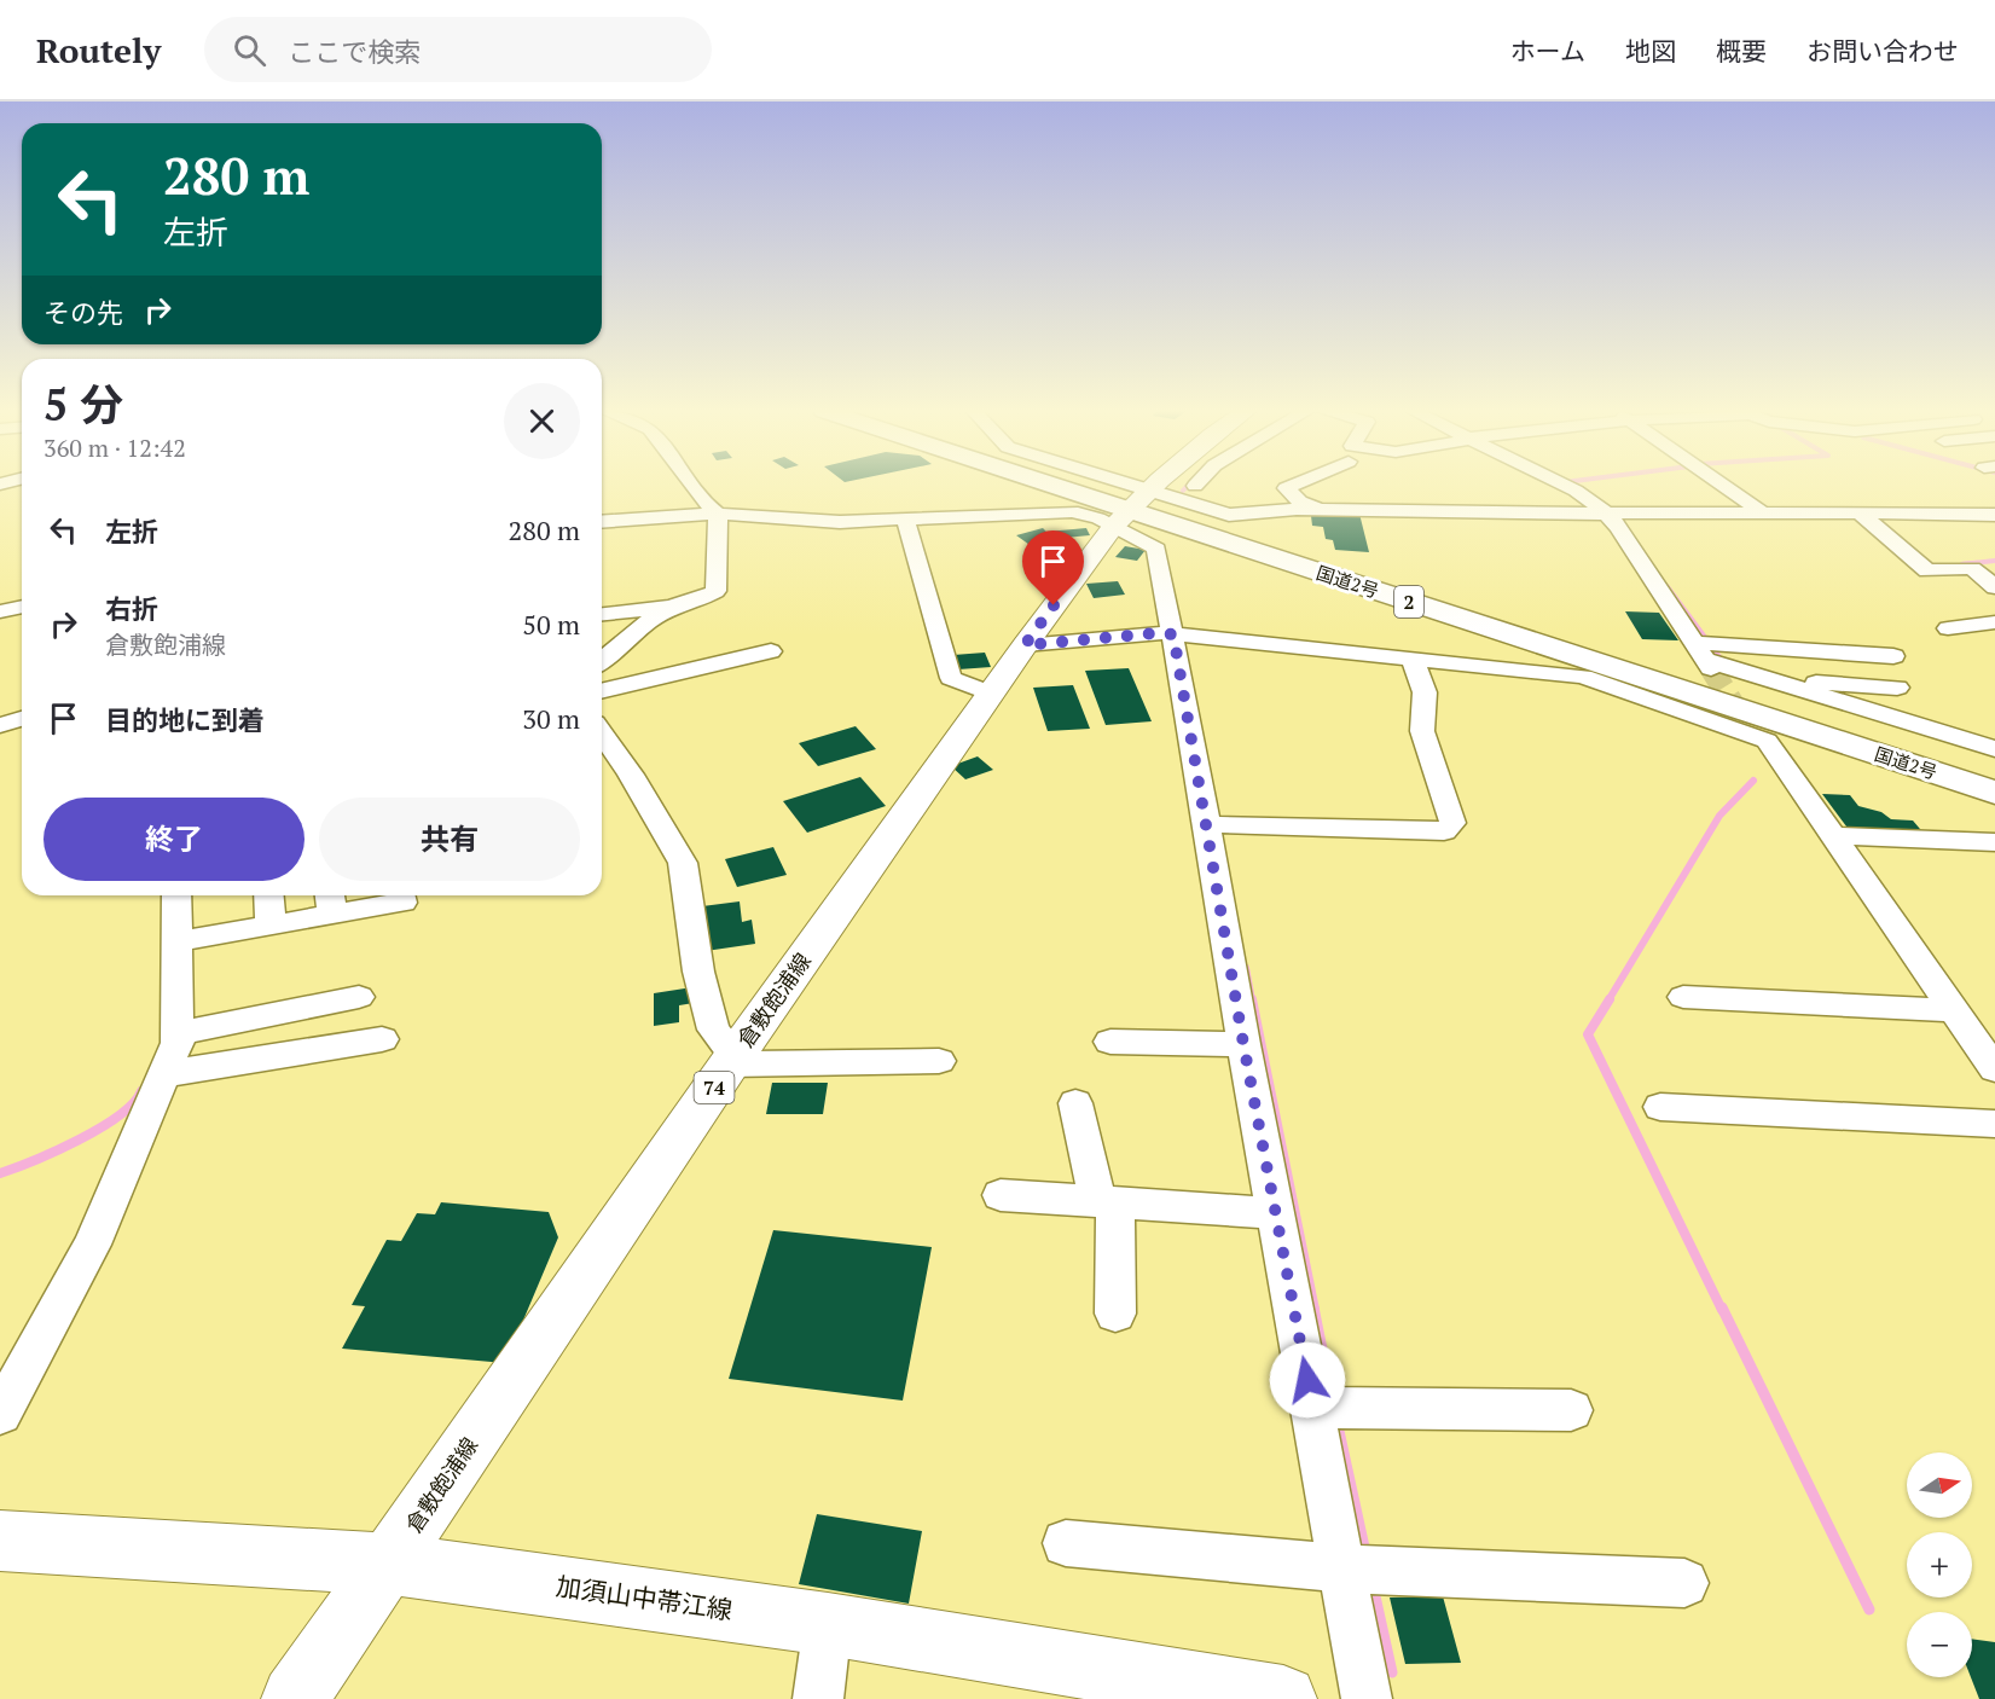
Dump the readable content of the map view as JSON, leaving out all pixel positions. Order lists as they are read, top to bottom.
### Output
{
  "streets": {
    "highway": ["国道2号", "2"],
    "main road": ["倉敷飽浦線", "74", "加須山中帯江線"]
  },
  "crossings": [
    ["国道2号", "倉敷飽浦線"],
    ["倉敷飽浦線", "加須山中帯江線"]
  ],
  "north": "right",
  "page": {
    "header": "Routely",
    "search": "ここで検索",
    "nav": [
      "ホーム",
      "地図",
      "概要",
      "お問い合わせ"
    ],
    "turn": ["280 m", "左折"],
    "then": "その先",
    "heading": ["5 分", "360 m · 12:42"],
    "list": [
      {
        "name": "左折",
        "value": "280 m"
      },
      {
        "name": "右折",
        "note": "倉敷飽浦線",
        "value": "50 m"
      },
      {
        "name": "目的地に到着",
        "value": "30 m"
      }
    ],
    "buttons": ["終了", "共有"],
    "map_buttons": ["+", "−"]
  }
}
